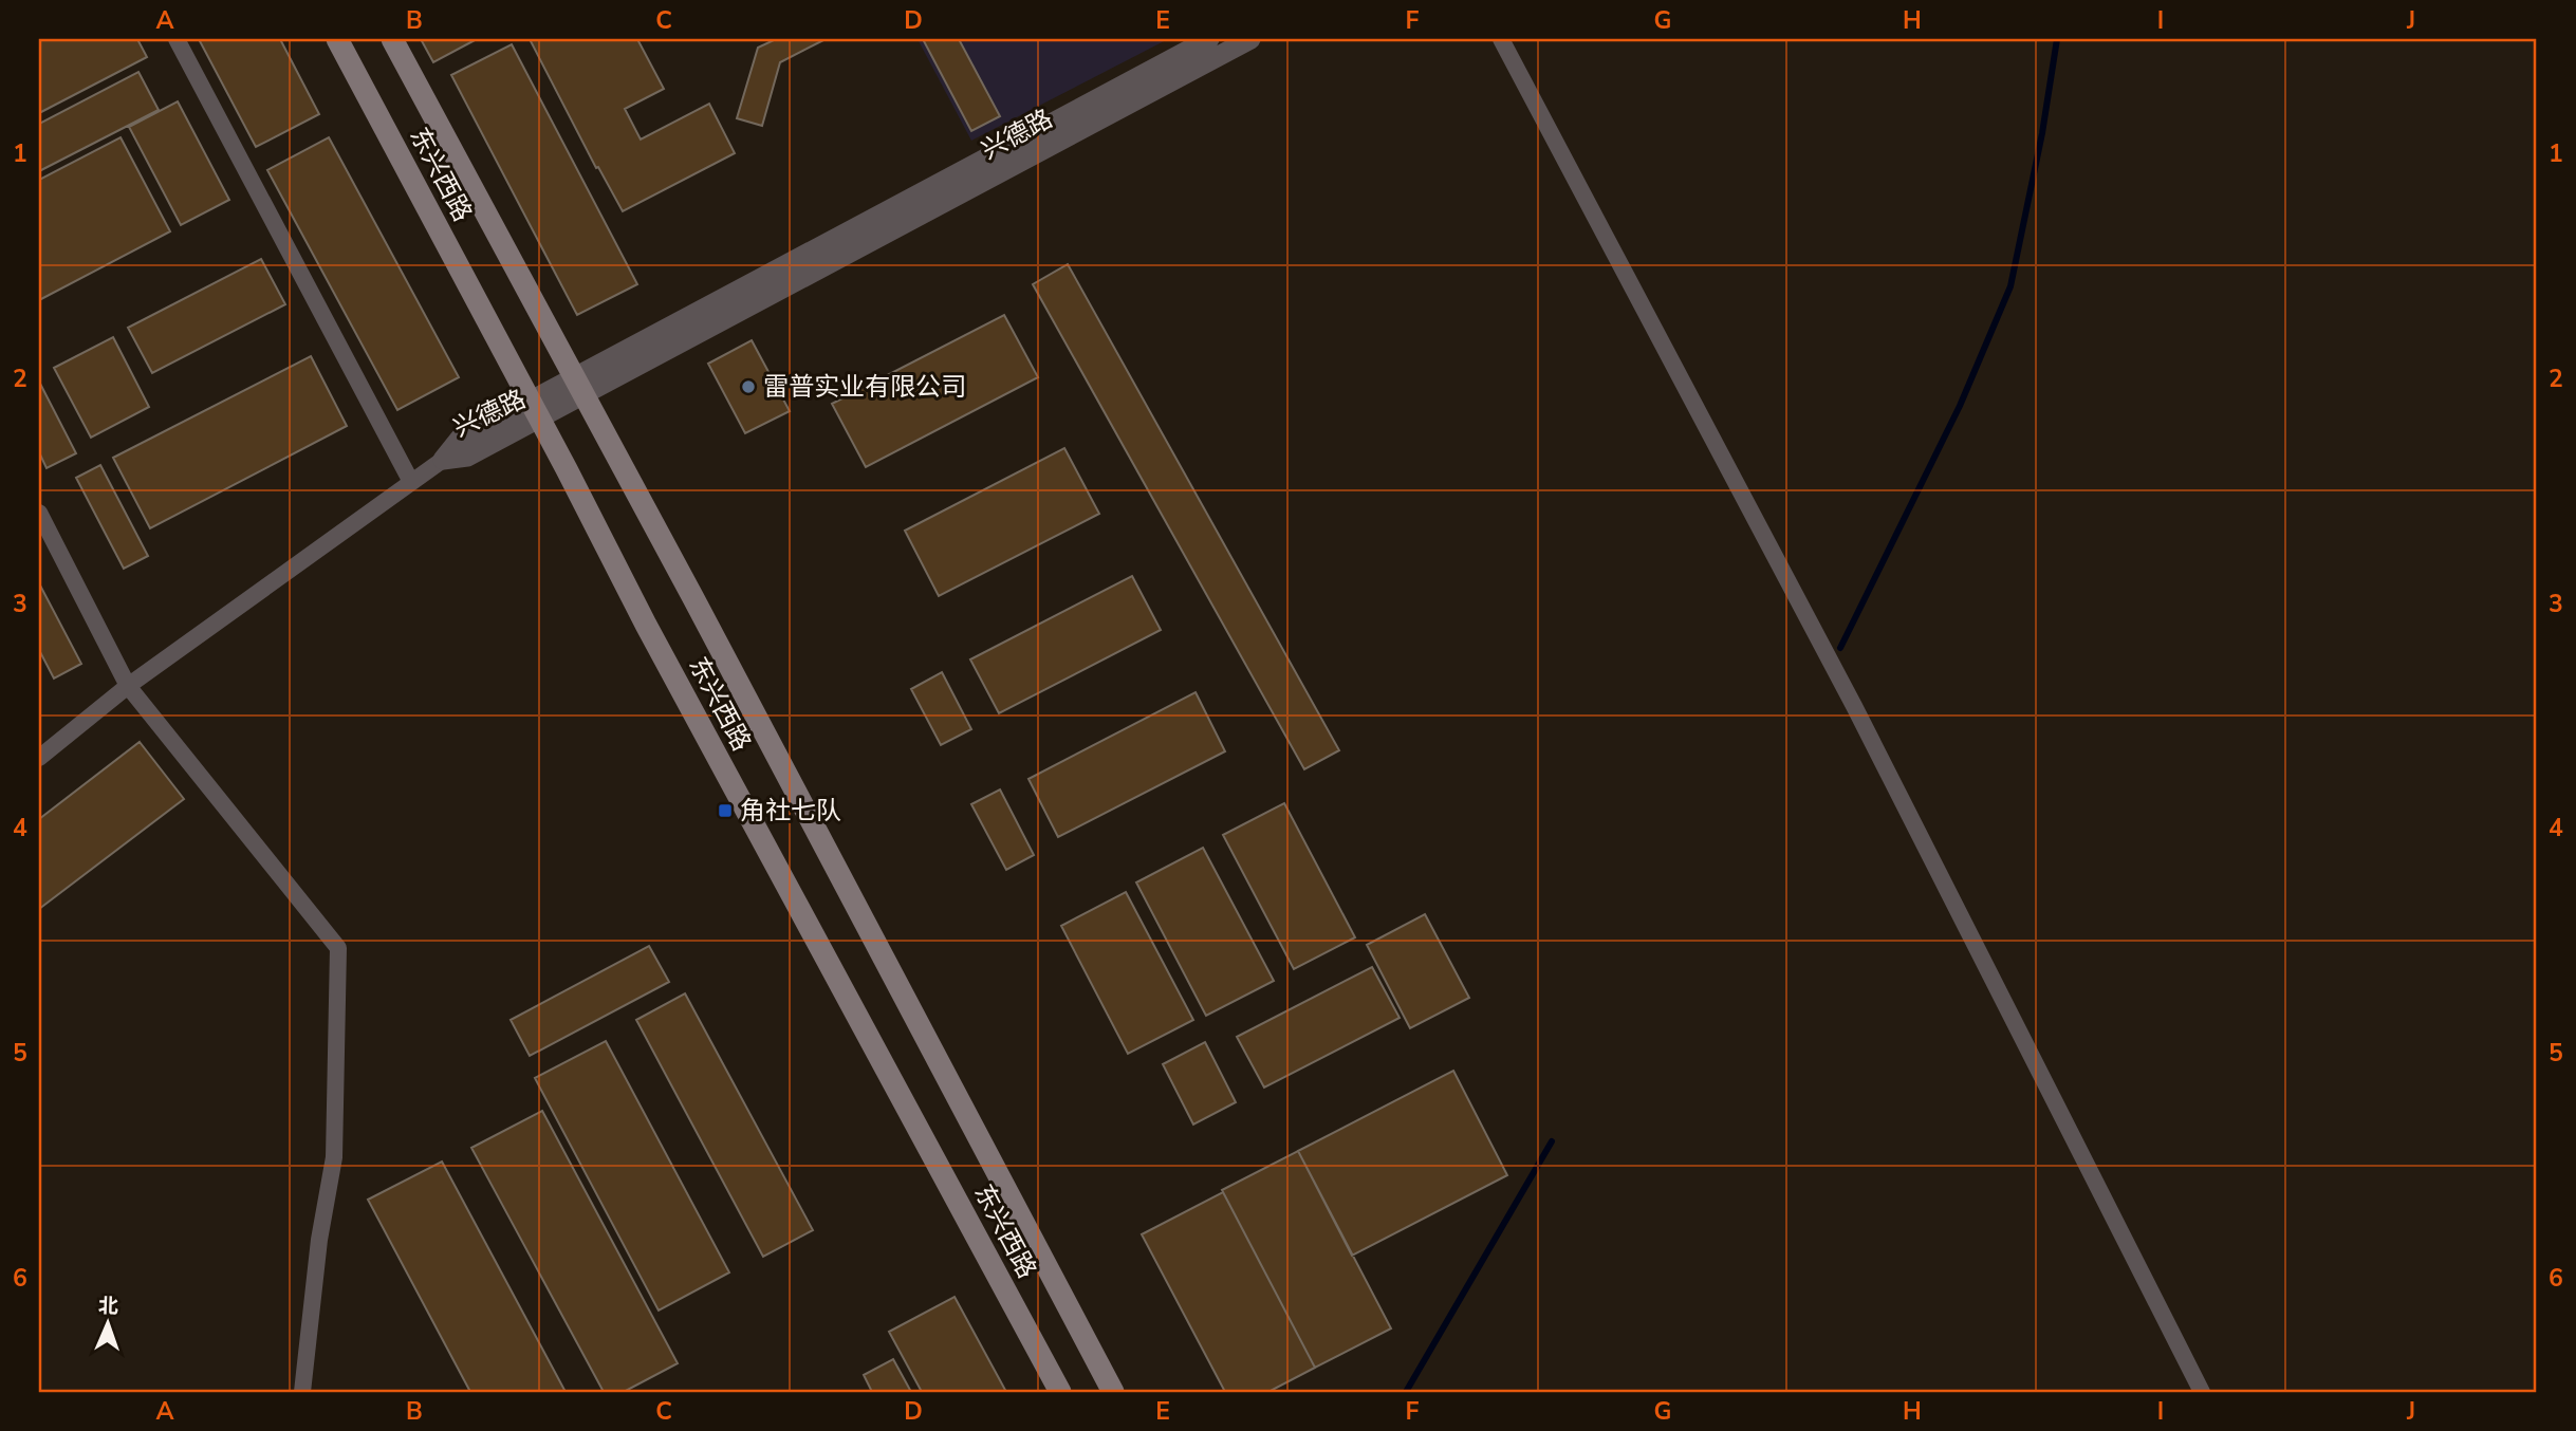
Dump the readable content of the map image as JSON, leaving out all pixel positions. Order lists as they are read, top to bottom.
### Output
{
  "streets": {
    "main road": ["东兴西路"],
    "street": ["兴德路"]
  },
  "crossings": [
    ["兴德路", "东兴西路"]
  ],
  "places": {
    "other": ["雷普实业有限公司"],
    "transit": ["角社七队"]
  },
  "north": "top",
  "grid": {
    "columns": [
      "A",
      "B",
      "C",
      "D",
      "E",
      "F",
      "G",
      "H",
      "I",
      "J"
    ],
    "rows": [
      "1",
      "2",
      "3",
      "4",
      "5",
      "6"
    ]
  }
}
